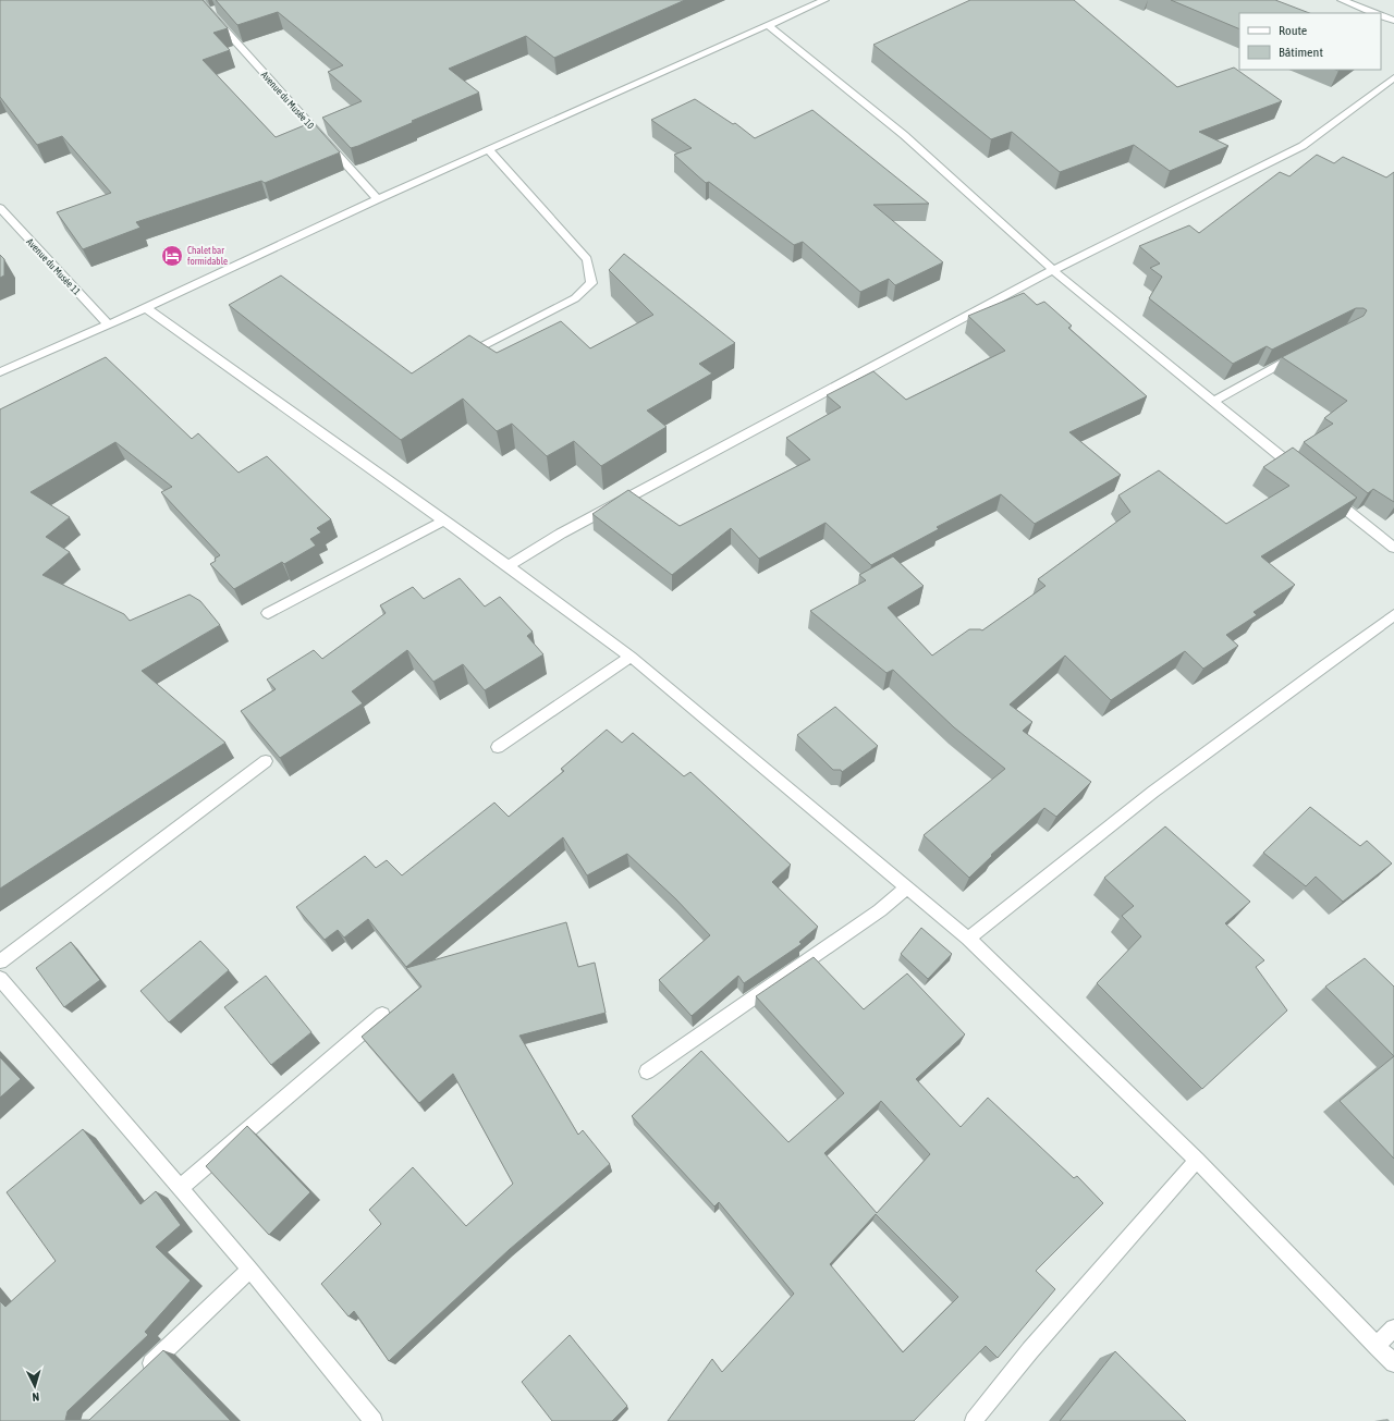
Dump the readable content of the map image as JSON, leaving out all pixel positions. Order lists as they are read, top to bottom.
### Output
{
  "streets": {
    "street": ["Avenue du Musée 10", "Avenue du Musée 11"]
  },
  "places": {
    "hotel": ["Chalet bar formidable"]
  },
  "legend": ["Route", "Bâtiment"],
  "north": "bottom"
}
